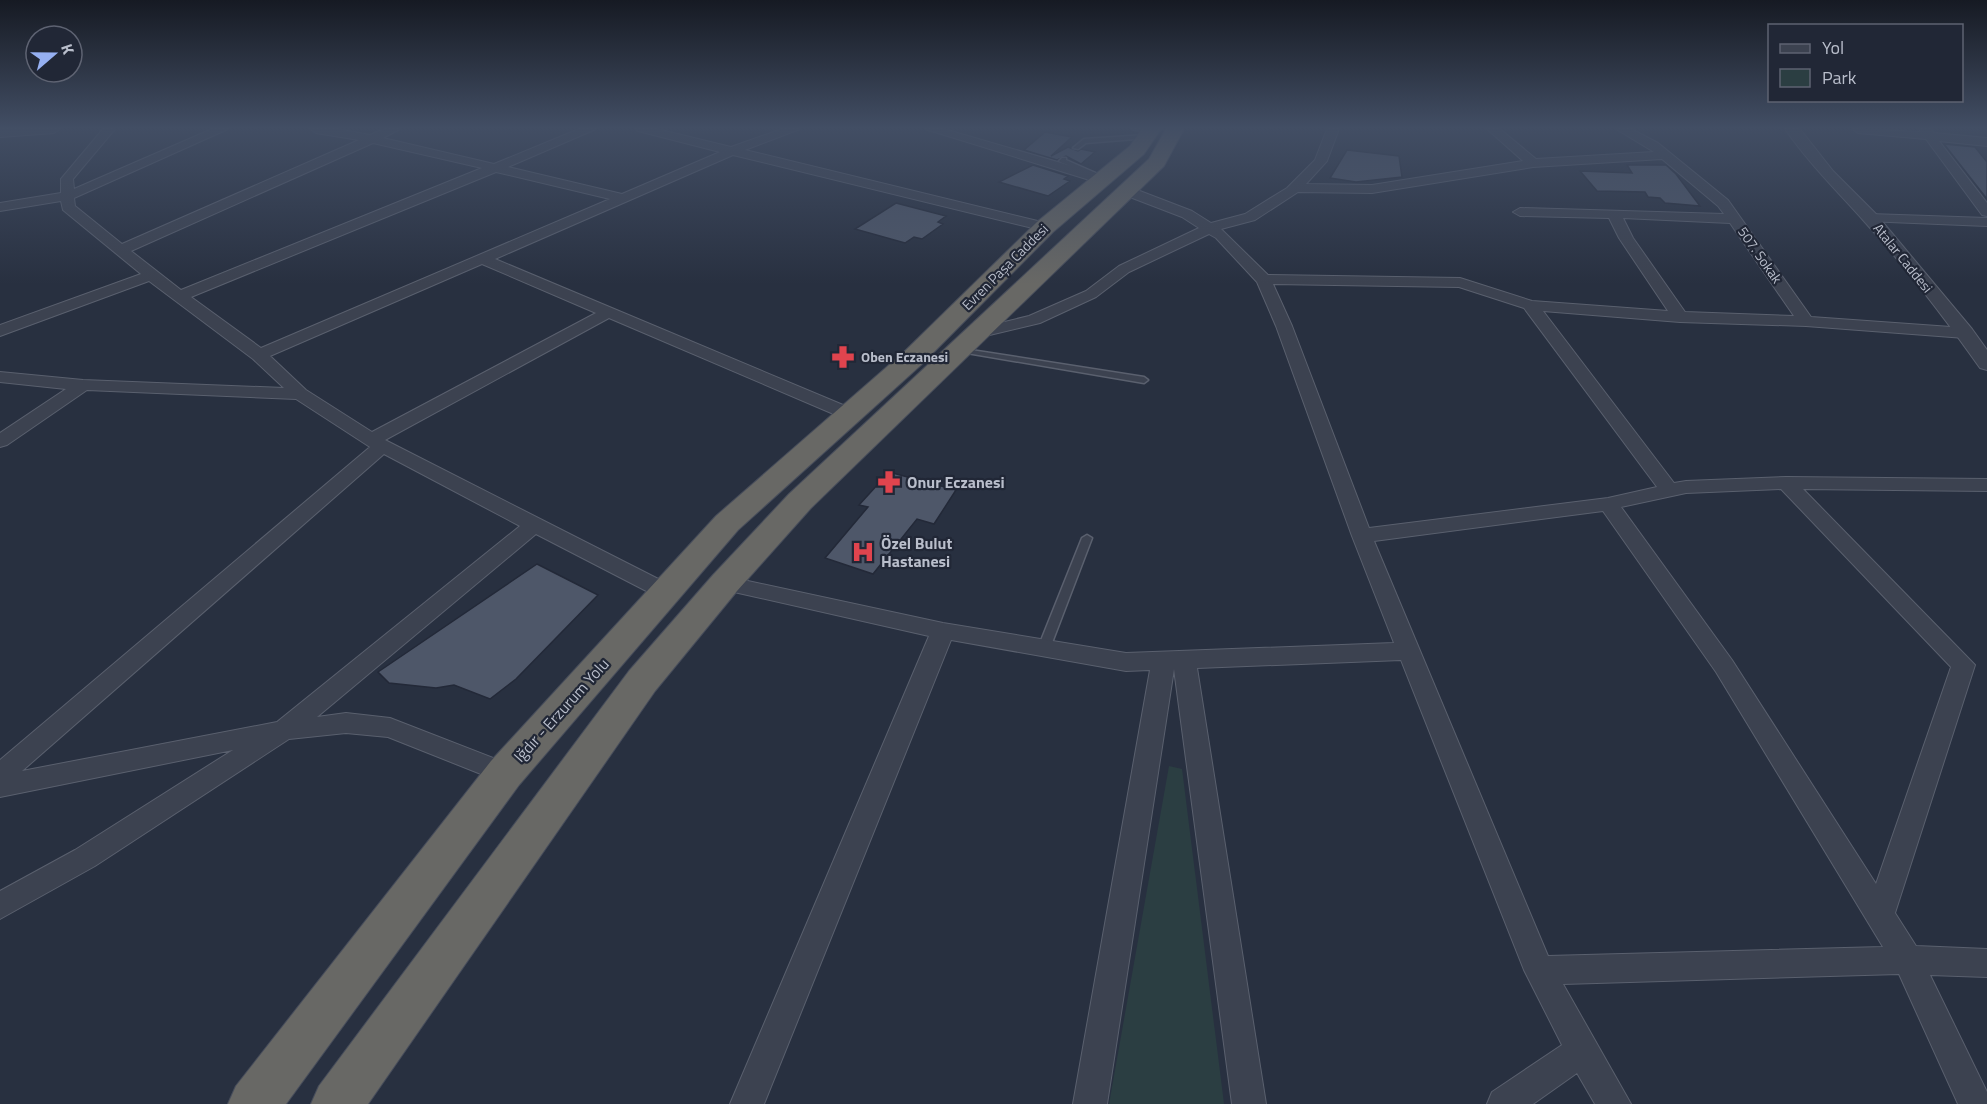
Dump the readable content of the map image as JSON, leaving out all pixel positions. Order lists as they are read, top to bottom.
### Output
{
  "streets": {
    "highway": ["Evren Paşa Caddesi", "Iğdır - Erzurum Yolu"],
    "street": ["507. Sokak", "Atalar Caddesi"]
  },
  "crossings": [
    ["Evren Paşa Caddesi", "Iğdır - Erzurum Yolu"]
  ],
  "places": {
    "pharmacy": ["Oben Eczanesi", "Onur Eczanesi"],
    "hospital": ["Özel Bulut Hastanesi"]
  },
  "legend": ["Yol", "Park"],
  "north": "right"
}
